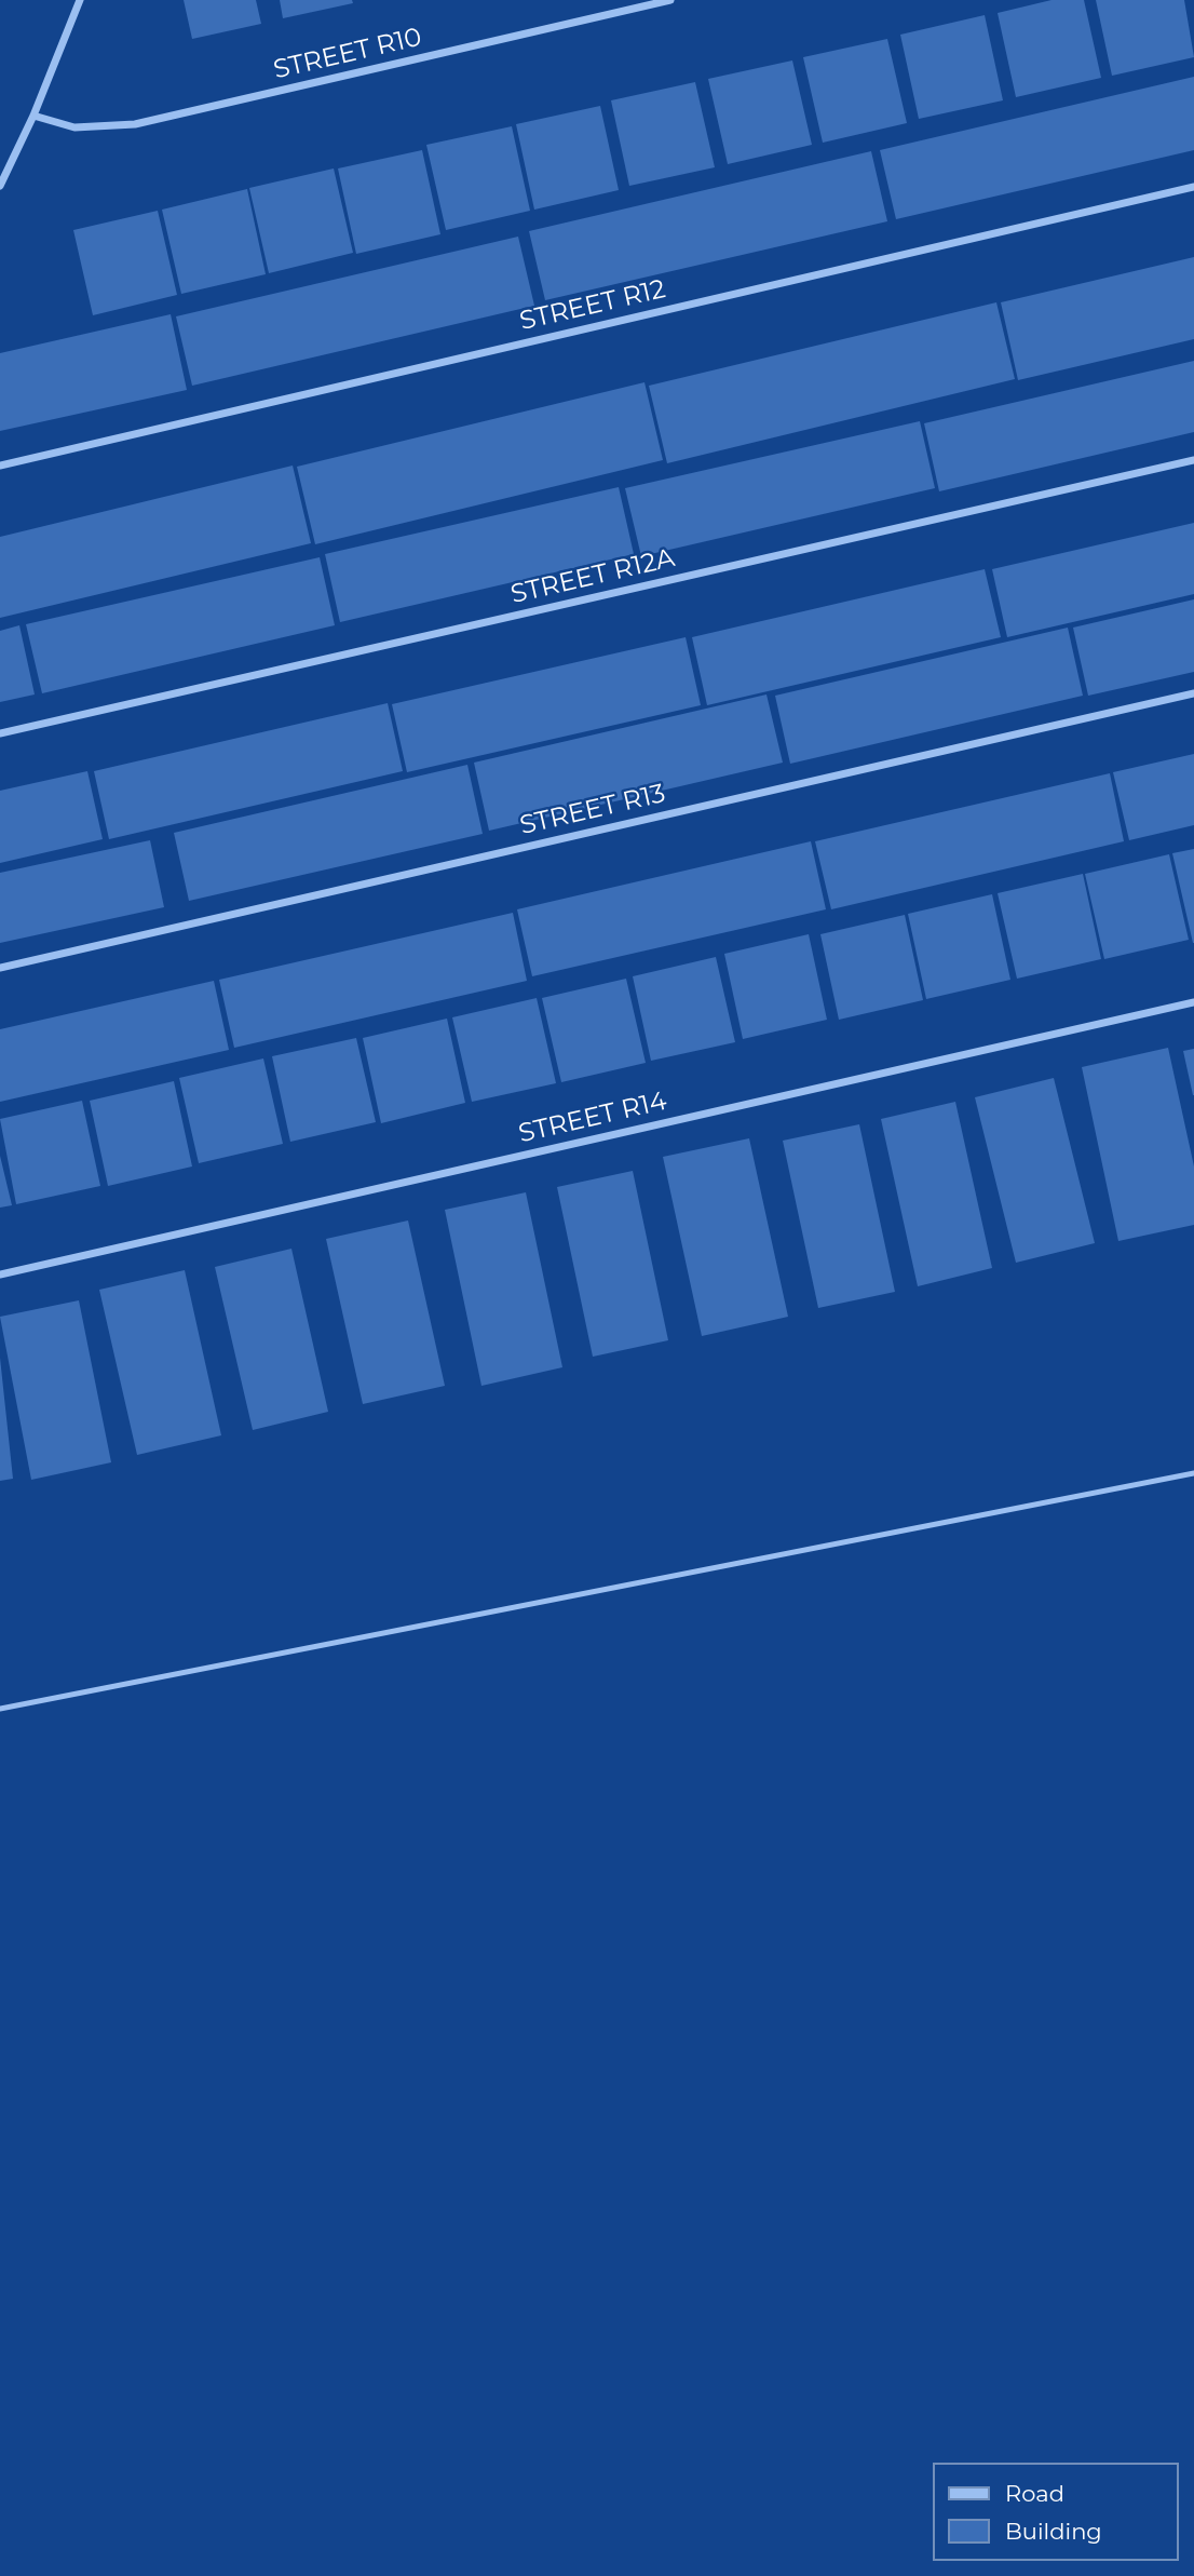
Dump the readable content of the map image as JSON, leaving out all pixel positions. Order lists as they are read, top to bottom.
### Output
{
  "streets": {
    "street": [
      "STREET R10",
      "STREET R12",
      "STREET R12A",
      "STREET R13",
      "STREET R14"
    ]
  },
  "legend": ["Road", "Building"]
}
